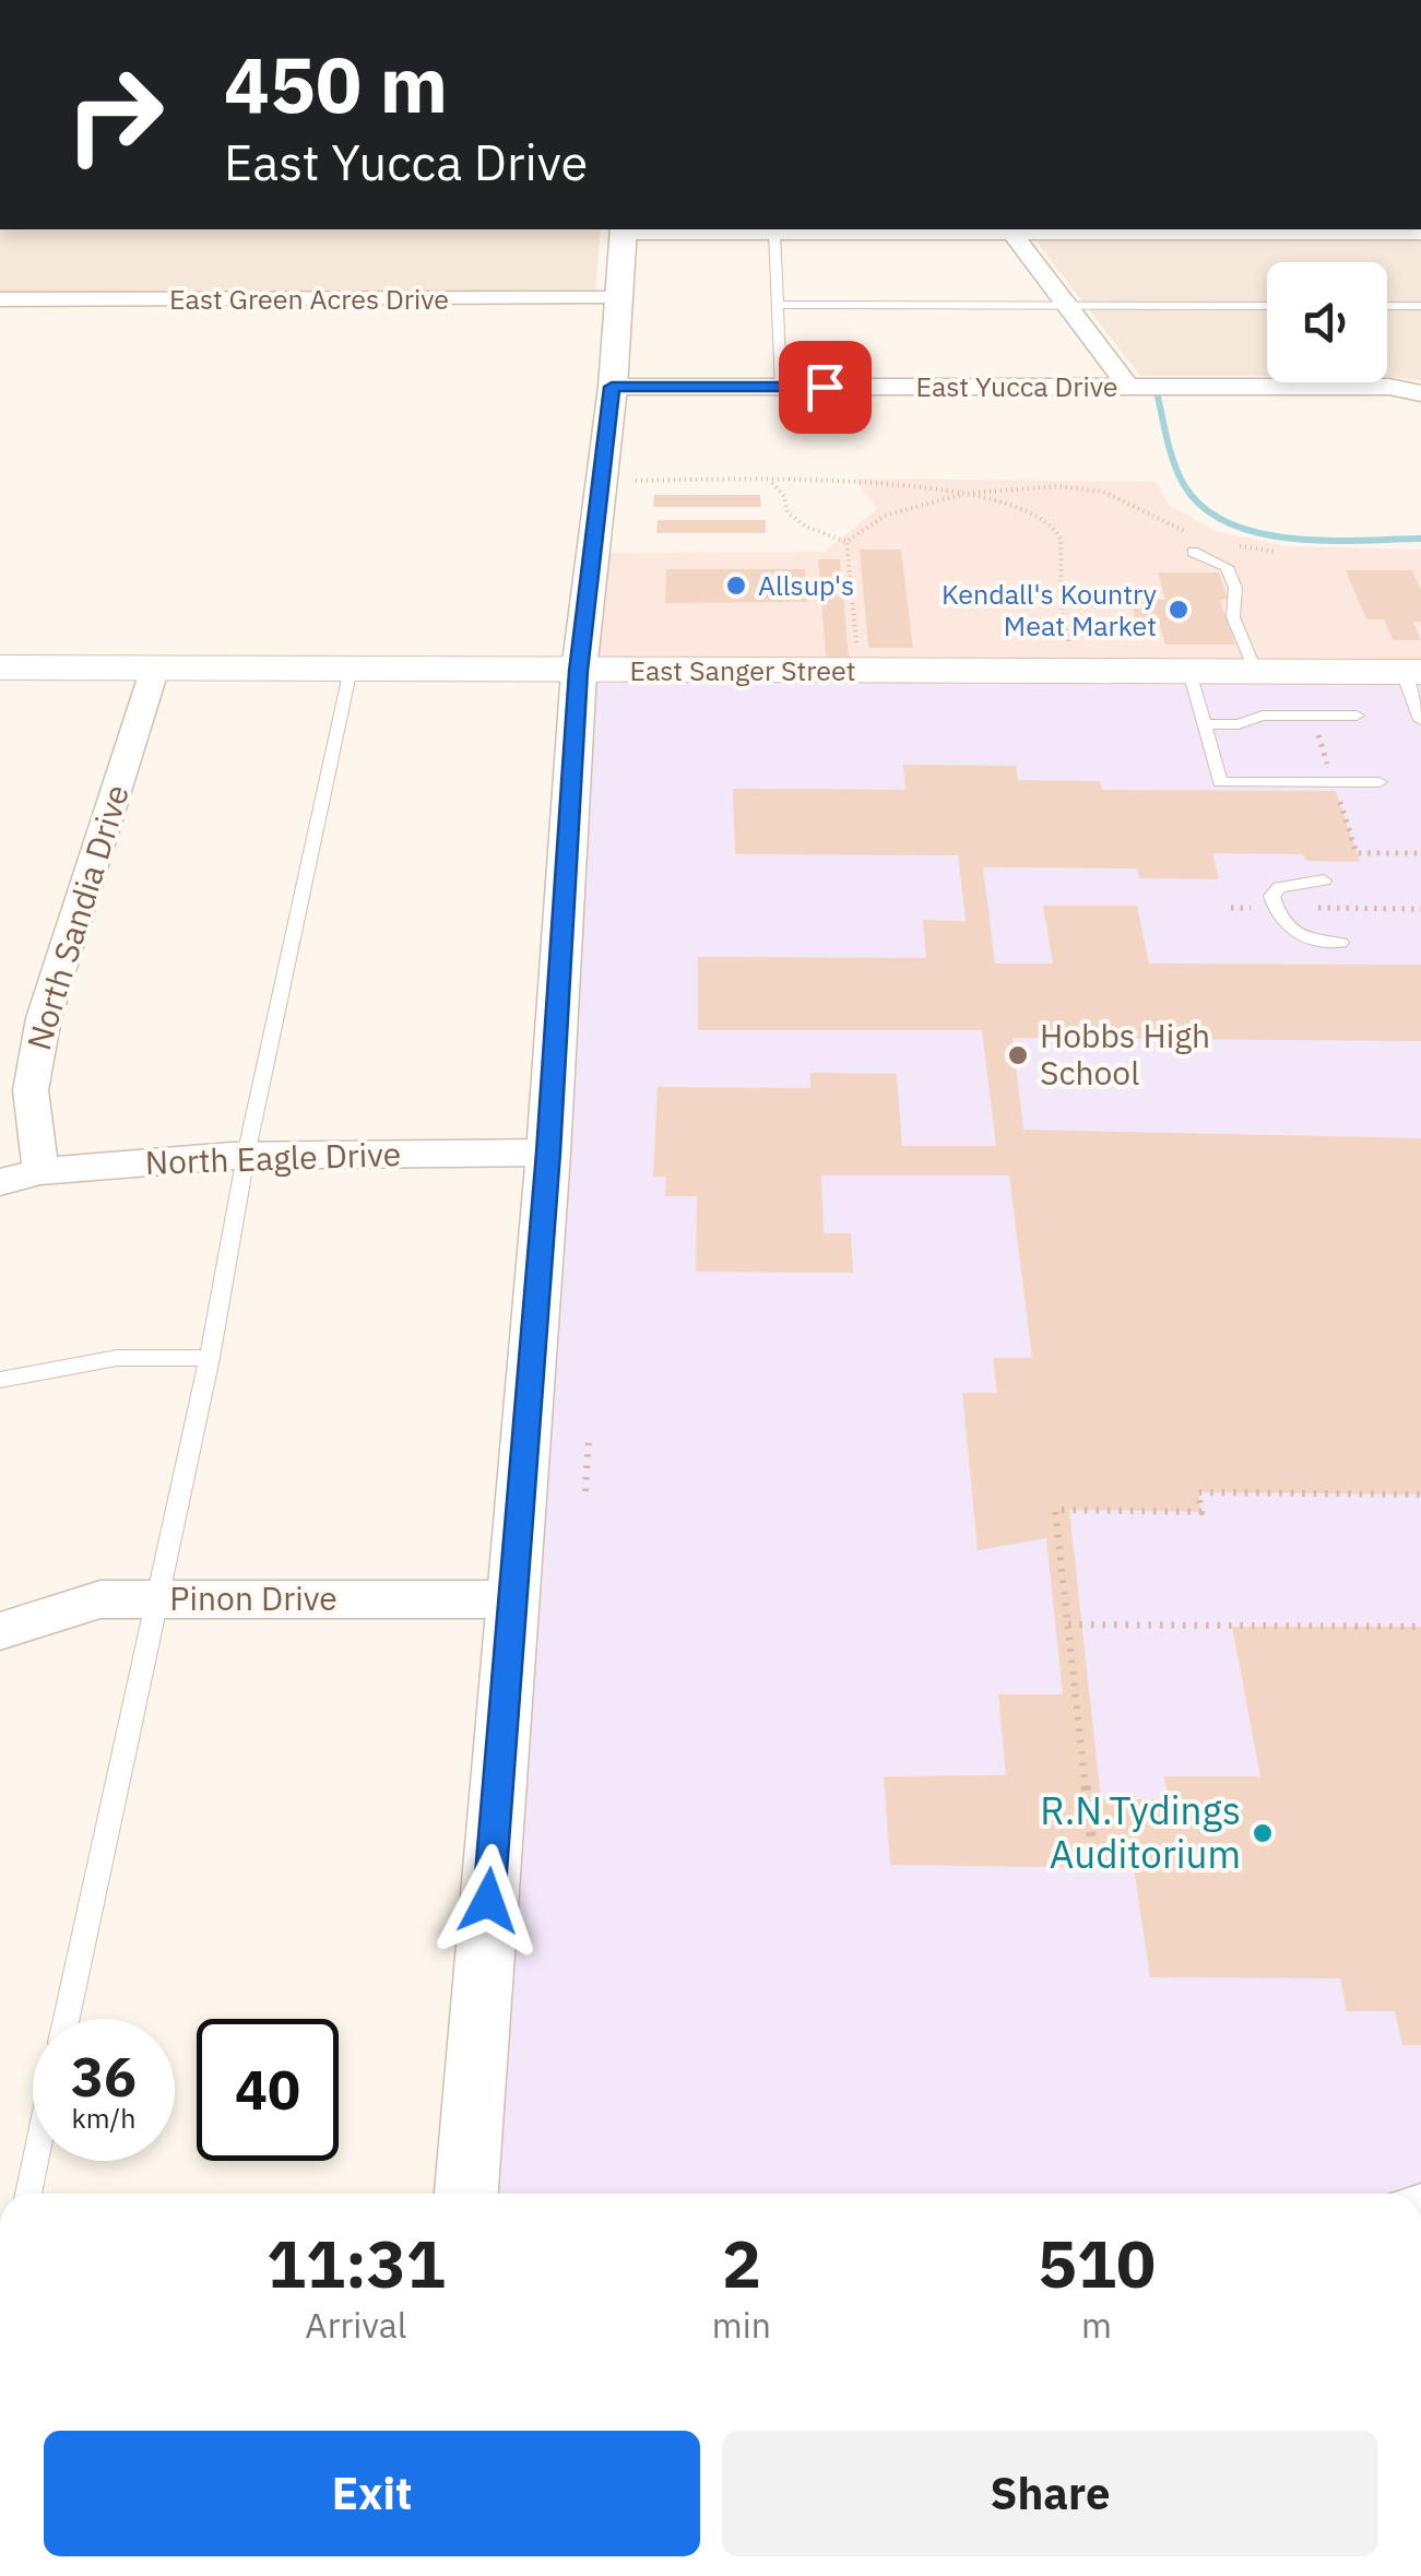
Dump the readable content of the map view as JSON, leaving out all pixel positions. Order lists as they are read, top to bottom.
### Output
{
  "streets": {
    "main road": ["East Sanger Street"],
    "street": [
      "East Green Acres Drive",
      "East Yucca Drive",
      "North Sandia Drive",
      "North Eagle Drive",
      "Pinon Drive"
    ]
  },
  "crossings": [
    ["East Sanger Street", "North Sandia Drive"],
    ["North Sandia Drive", "North Eagle Drive"]
  ],
  "places": [
    "Allsup's",
    "Kendall's Kountry Meat Market",
    "Hobbs High School",
    "R.N.Tydings Auditorium"
  ],
  "page": {
    "turn": ["450 m", "East Yucca Drive"],
    "speed": "36 km/h",
    "limit": "40",
    "eta": [
      "11:31",
      "Arrival",
      "2",
      "min",
      "510",
      "m"
    ],
    "buttons": ["Exit", "Share"]
  }
}
